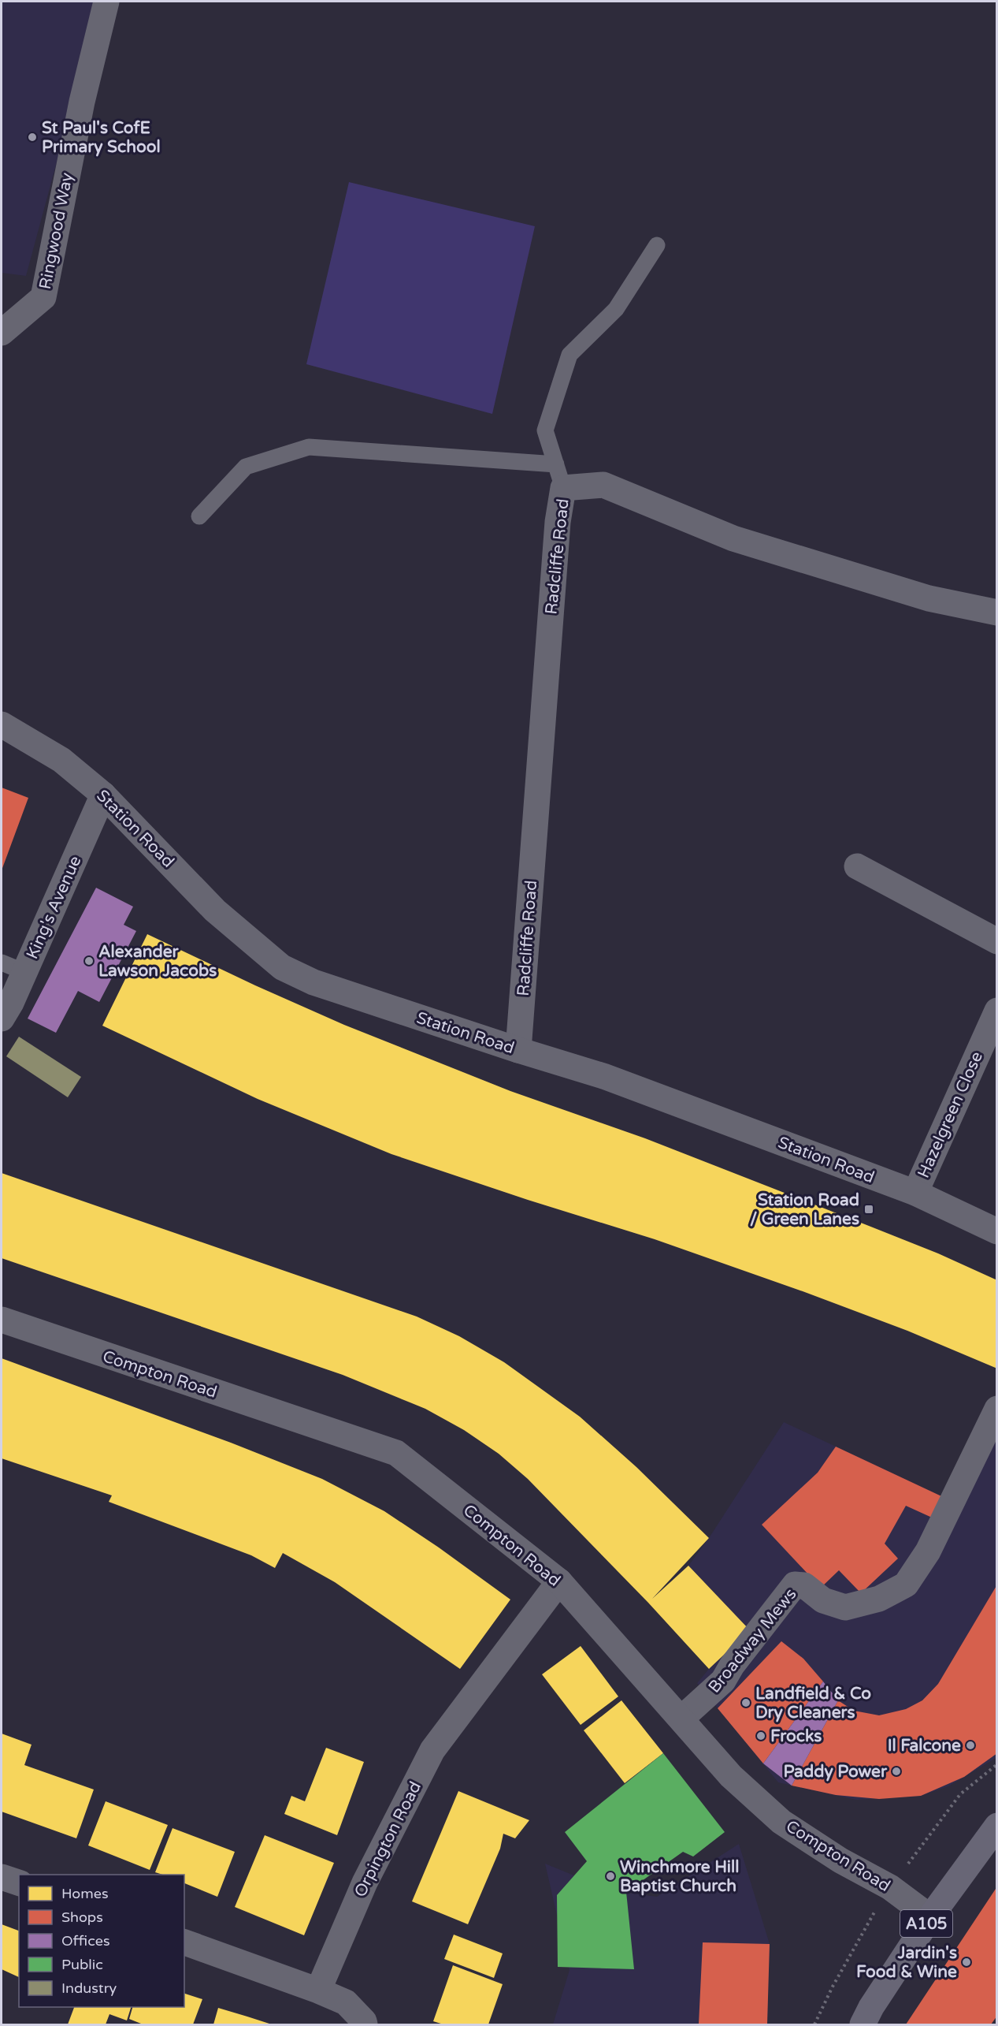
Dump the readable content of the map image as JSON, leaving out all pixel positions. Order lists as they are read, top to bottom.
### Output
{
  "streets": {
    "main road": ["A105"],
    "street": [
      "Ringwood Way",
      "Radcliffe Road",
      "Station Road",
      "King's Avenue",
      "Hazelgreen Close",
      "Compton Road",
      "Broadway Mews",
      "Orpington Road"
    ]
  },
  "crossings": [
    ["Radcliffe Road", "Station Road"],
    ["Station Road", "King's Avenue"],
    ["Station Road", "Hazelgreen Close"],
    ["Compton Road", "Broadway Mews"],
    ["Compton Road", "Orpington Road"],
    ["Compton Road", "A105"]
  ],
  "places": {
    "other": [
      "St Paul's CofE Primary School",
      "Alexander Lawson Jacobs",
      "Landfield & Co Dry Cleaners",
      "Frocks",
      "Il Falcone",
      "Paddy Power",
      "Winchmore Hill Baptist Church",
      "Jardin's Food & Wine"
    ],
    "transit": ["Station Road / Green Lanes"]
  },
  "legend": [
    "Homes",
    "Shops",
    "Offices",
    "Public",
    "Industry"
  ]
}
